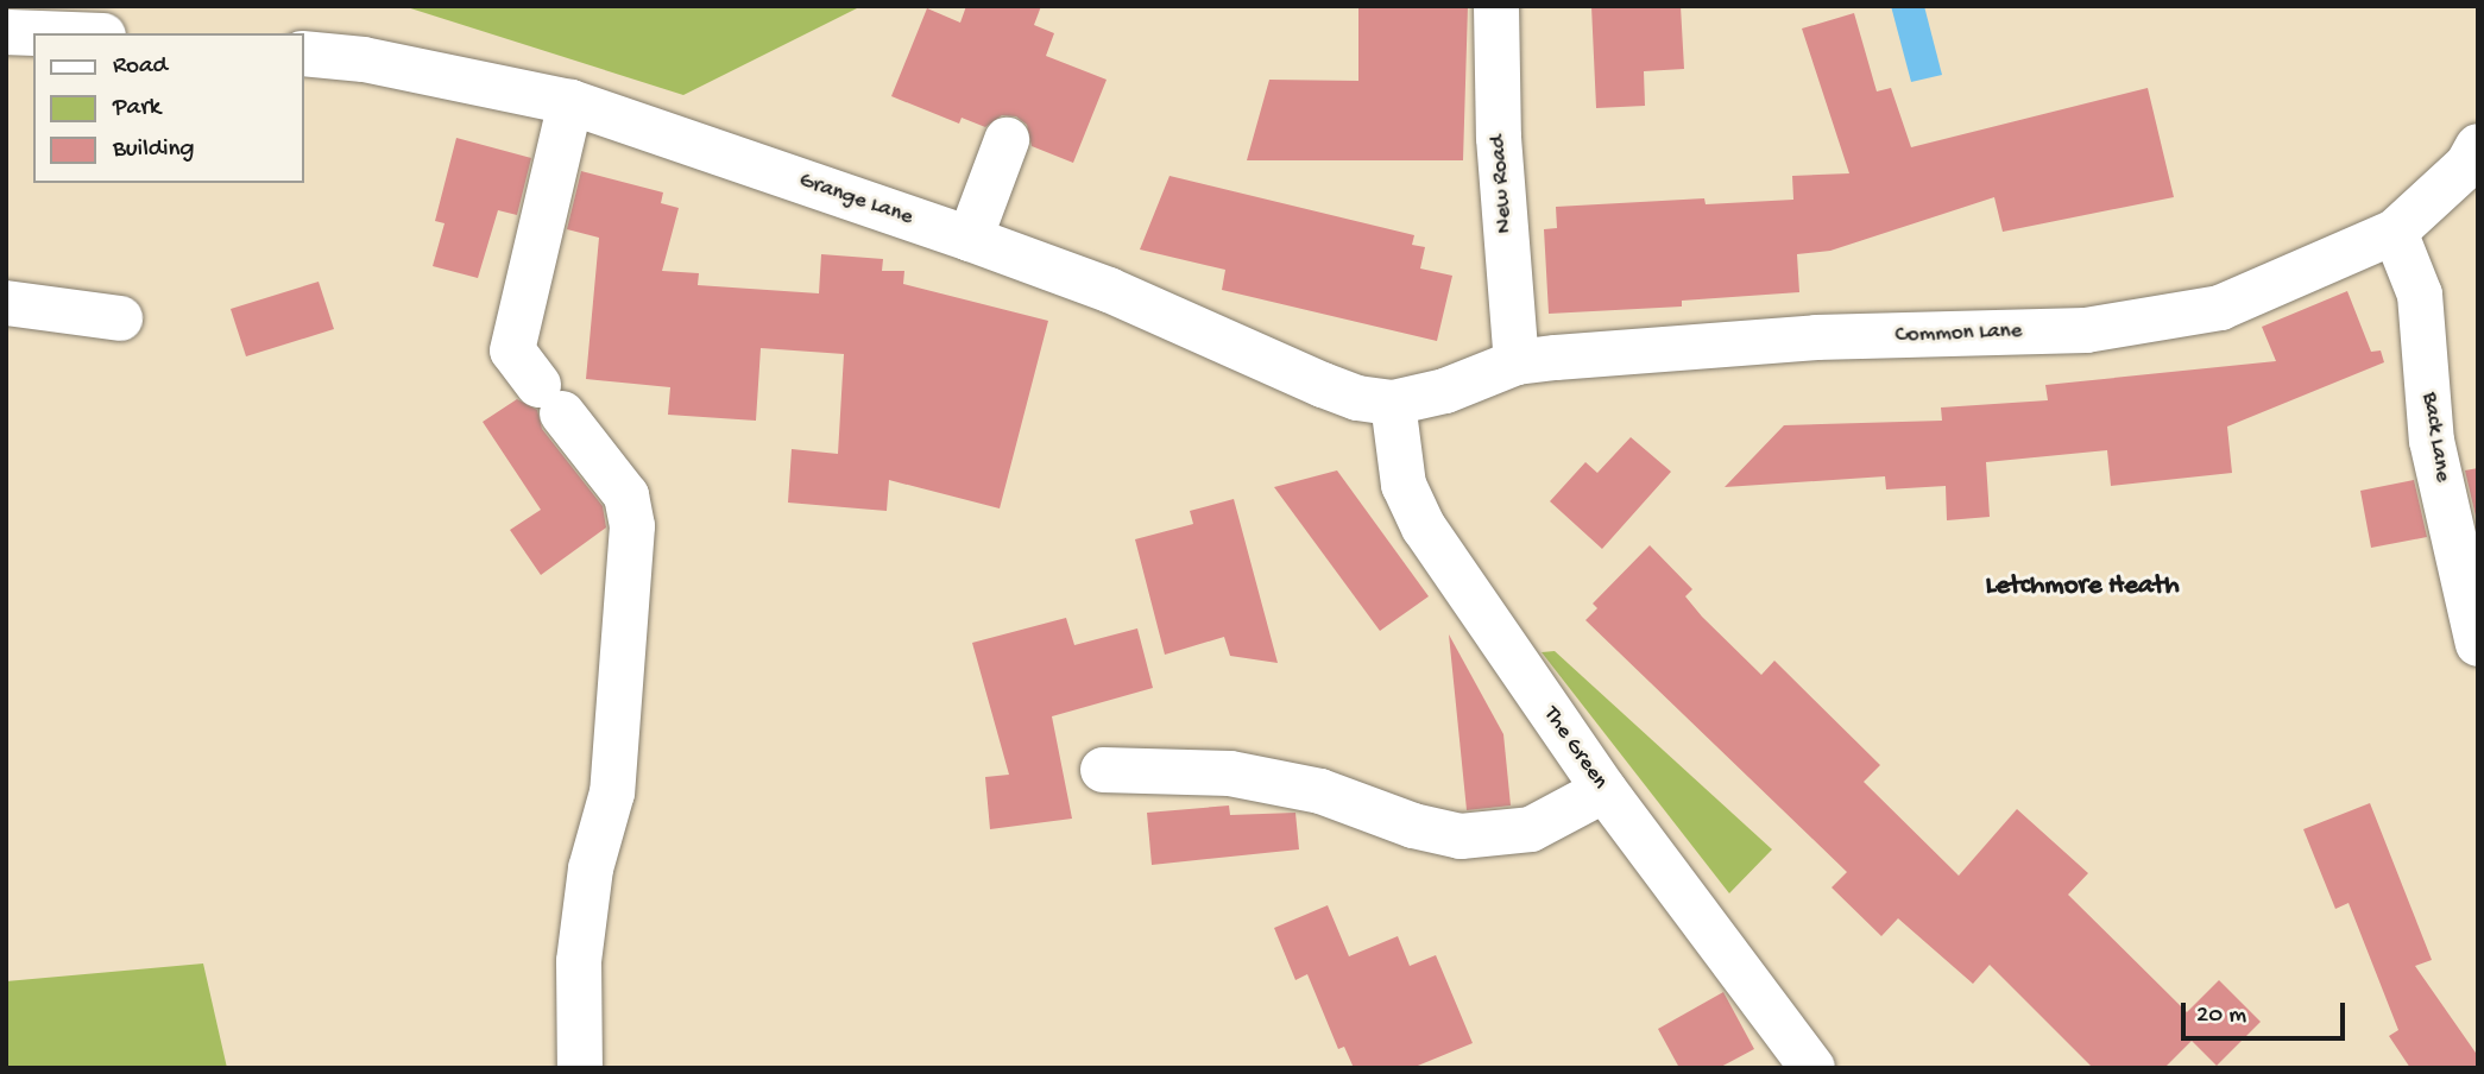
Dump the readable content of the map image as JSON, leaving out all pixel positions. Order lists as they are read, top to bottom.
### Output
{
  "streets": {
    "street": [
      "New Road",
      "Grange Lane",
      "Common Lane",
      "Back Lane",
      "The Green"
    ]
  },
  "crossings": [
    ["New Road", "Common Lane"],
    ["Grange Lane", "Common Lane"],
    ["Grange Lane", "The Green"],
    ["Common Lane", "Back Lane"],
    ["Common Lane", "The Green"]
  ],
  "districts": ["Letchmore Heath"],
  "legend": ["Road", "Park", "Building"],
  "scale_bar": "20 m"
}
